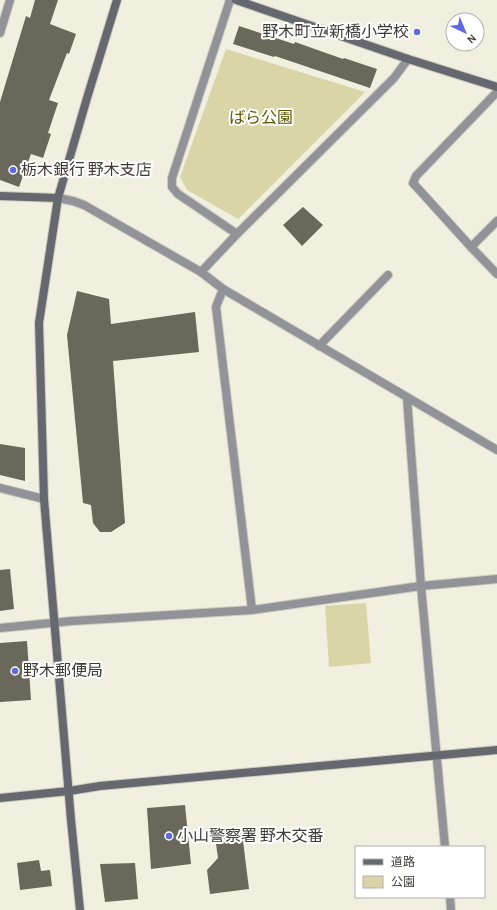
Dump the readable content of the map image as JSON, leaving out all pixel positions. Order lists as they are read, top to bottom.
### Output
{
  "parks": ["ばら公園"],
  "places": [
    "野木町立 新橋小学校",
    "栃木銀行 野木支店",
    "野木郵便局",
    "小山警察署 野木交番"
  ],
  "legend": ["道路", "公園"],
  "north": "bottom right"
}
